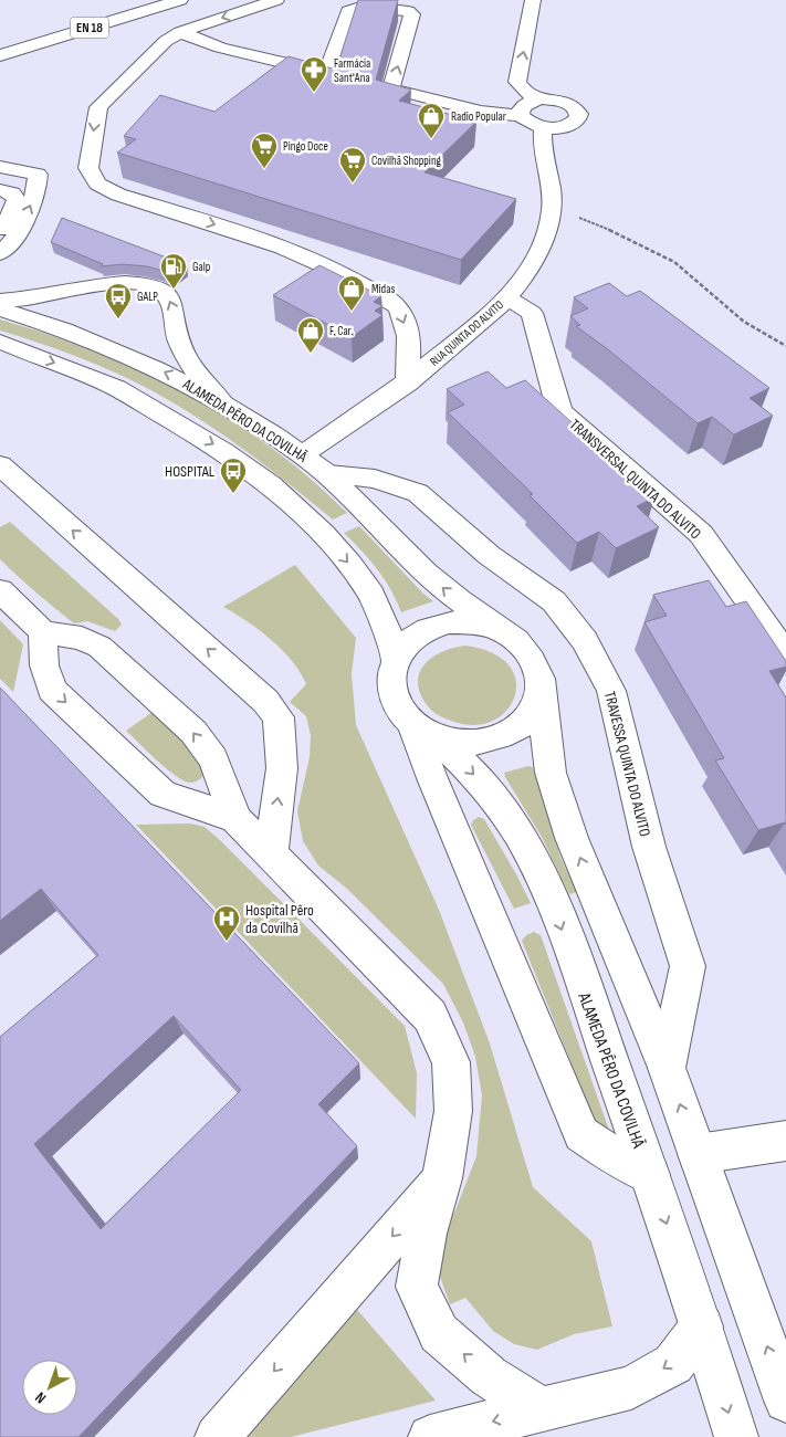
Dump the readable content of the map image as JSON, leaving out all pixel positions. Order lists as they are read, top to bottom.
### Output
{
  "streets": {
    "main road": [
      "EN 18",
      "RUA QUINTA DO ALVITO",
      "ALAMEDA PÊRO DA COVILHÃ",
      "TRANSVERSAL QUINTA DO ALVITO",
      "TRAVESSA QUINTA DO ALVITO"
    ]
  },
  "crossings": [
    ["RUA QUINTA DO ALVITO", "ALAMEDA PÊRO DA COVILHÃ"],
    ["RUA QUINTA DO ALVITO", "TRANSVERSAL QUINTA DO ALVITO"],
    ["ALAMEDA PÊRO DA COVILHÃ", "TRAVESSA QUINTA DO ALVITO"]
  ],
  "places": {
    "pharmacy": ["Farmácia Sant'Ana"],
    "shop": ["Radio Popular", "Midas", "F. Car."],
    "supermarket": ["Pingo Doce", "Covilhã Shopping"],
    "fuel station": ["Galp"],
    "bus stop": ["GALP", "HOSPITAL"],
    "hospital": ["Hospital Pêro da Covilhã"]
  },
  "north": "bottom left"
}
